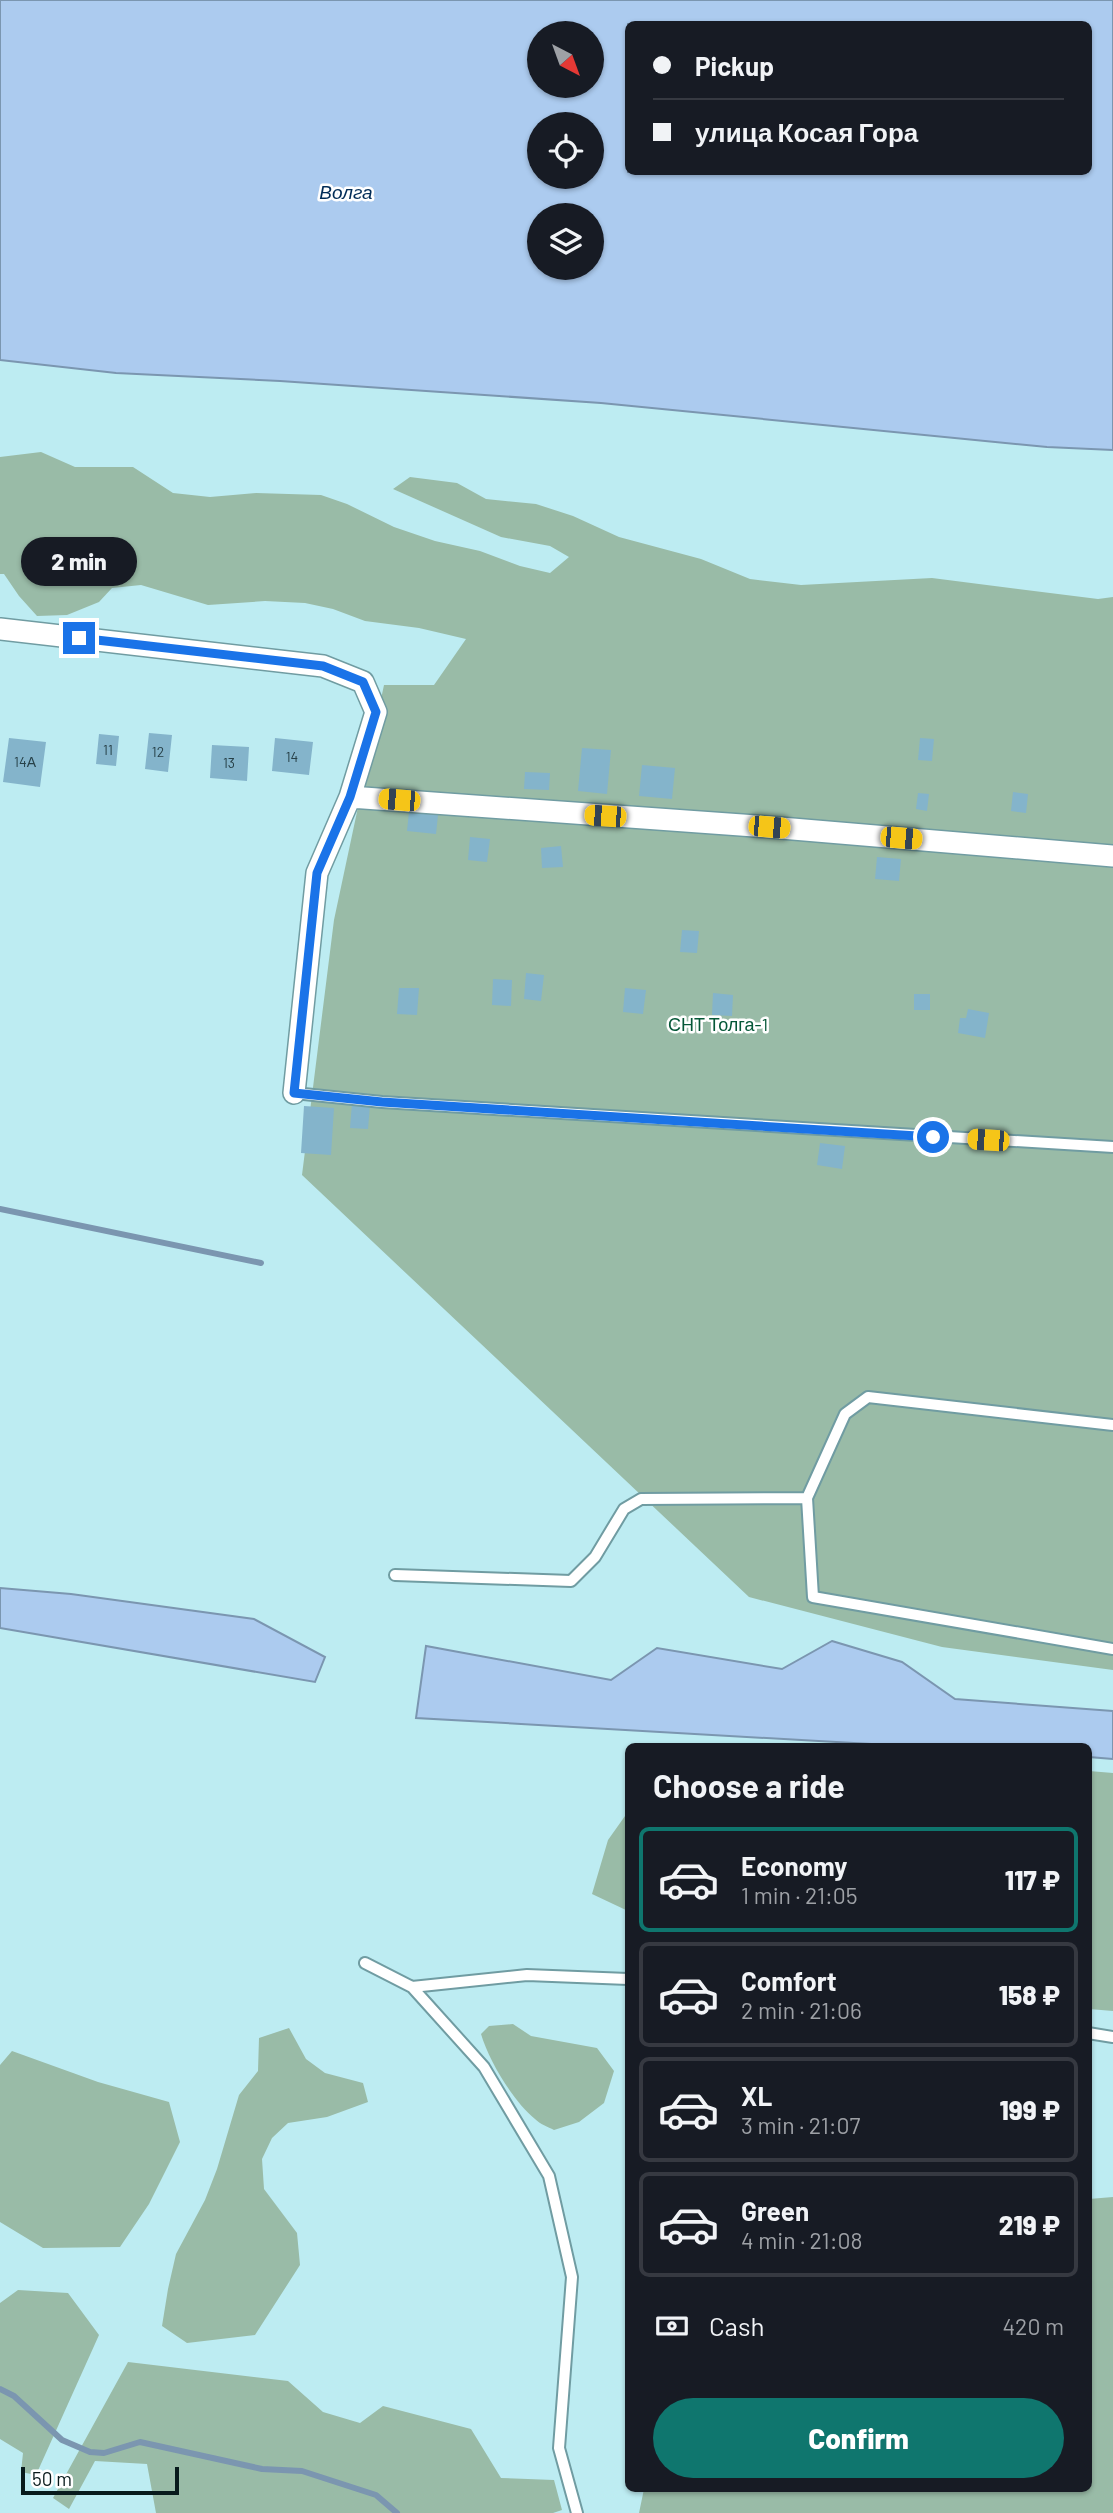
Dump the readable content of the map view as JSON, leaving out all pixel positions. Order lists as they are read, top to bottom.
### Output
{
  "water": ["Волга"],
  "parks": ["СНТ Толга-1"],
  "house_numbers": [
    "11",
    "12",
    "14",
    "14А",
    "13"
  ],
  "scale_bar": "50 m",
  "north": "bottom right",
  "page": {
    "banner": ["Pickup", "улица Косая Гора"],
    "bubble": "2 min",
    "heading": "Choose a ride",
    "list": [
      {
        "name": "Economy",
        "note": "1 min · 21:05",
        "value": "117 ₽"
      },
      {
        "name": "Comfort",
        "note": "2 min · 21:06",
        "value": "158 ₽"
      },
      {
        "name": "XL",
        "note": "3 min · 21:07",
        "value": "199 ₽"
      },
      {
        "name": "Green",
        "note": "4 min · 21:08",
        "value": "219 ₽"
      }
    ],
    "pay": ["Cash", "420 m"],
    "buttons": "Confirm",
    "scale": "50 m"
  }
}
